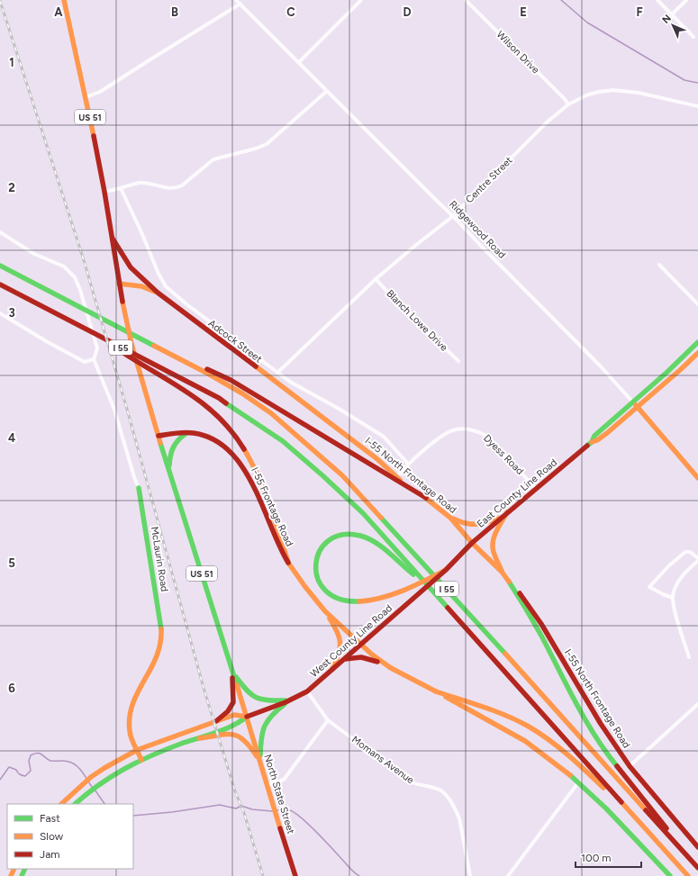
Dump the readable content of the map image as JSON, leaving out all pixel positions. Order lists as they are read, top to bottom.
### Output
{
  "streets": {
    "main road": [
      "US 51",
      "Ridgewood Road",
      "I 55",
      "I-55 North Frontage Road",
      "East County Line Road",
      "I-55 Frontage Road",
      "McLaurin Road",
      "West County Line Road",
      "North State Street"
    ],
    "street": [
      "Wilson Drive",
      "Centre Street",
      "Blanch Lowe Drive",
      "Adcock Street",
      "Dyess Road",
      "Momans Avenue"
    ]
  },
  "crossings": [
    ["Wilson Drive", "Centre Street"],
    ["US 51", "I-55 North Frontage Road"],
    ["US 51", "I-55 Frontage Road"],
    ["US 51", "West County Line Road"],
    ["US 51", "North State Street"],
    ["Centre Street", "Ridgewood Road"],
    ["Centre Street", "Blanch Lowe Drive"],
    ["Centre Street", "Adcock Street"],
    ["Ridgewood Road", "East County Line Road"],
    ["Adcock Street", "Dyess Road"],
    ["Dyess Road", "I-55 North Frontage Road"],
    ["Dyess Road", "East County Line Road"],
    ["I-55 North Frontage Road", "East County Line Road"],
    ["East County Line Road", "West County Line Road"],
    ["I-55 Frontage Road", "West County Line Road"],
    ["McLaurin Road", "West County Line Road"],
    ["West County Line Road", "Momans Avenue"],
    ["West County Line Road", "North State Street"]
  ],
  "legend": ["Fast", "Slow", "Jam"],
  "scale_bar": "100 m",
  "north": "top left",
  "grid": {
    "columns": [
      "A",
      "B",
      "C",
      "D",
      "E",
      "F"
    ],
    "rows": [
      "1",
      "2",
      "3",
      "4",
      "5",
      "6"
    ]
  }
}
